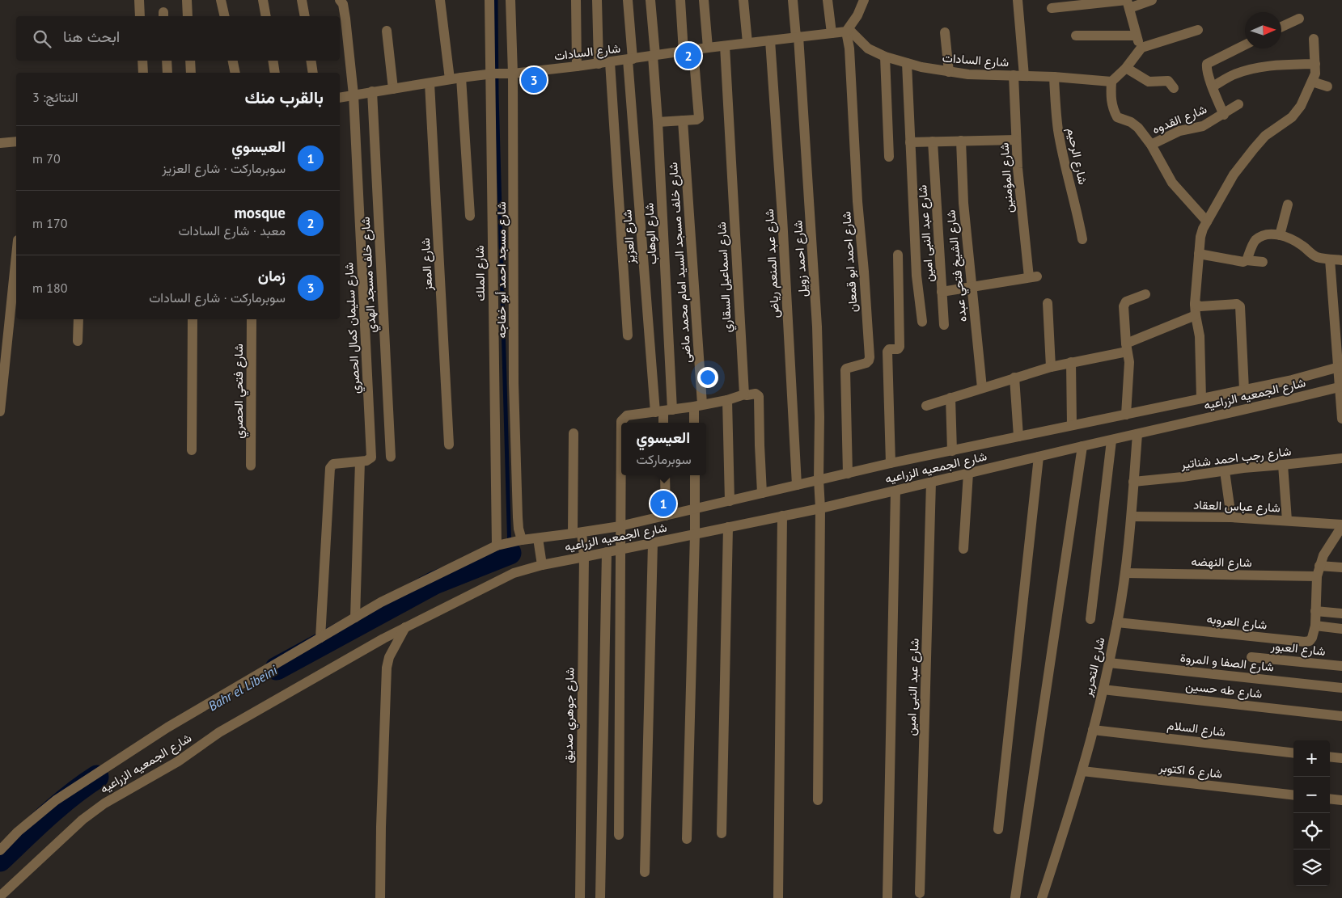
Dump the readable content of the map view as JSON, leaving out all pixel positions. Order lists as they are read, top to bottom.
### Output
{
  "streets": {
    "street": [
      "شارع السادات",
      "شارع القدوه",
      "شارع الرحيم",
      "شارع المؤمنين",
      "شارع الوهاب",
      "شارع عبد النبى امين",
      "شارع العزيز",
      "شارع احمد زويل",
      "شارع احمد ابو قمعان",
      "شارع خلف مسجد السيد امام محمد ماضى",
      "شارع عبد المنعم رياض",
      "شارع المعز",
      "شارع الشيخ فتحي عبده",
      "شارع مسجد احمد أبو خفاجه",
      "شارع الملك",
      "شارع خلف مسجد الهدي",
      "شارع اسماعيل السقاري",
      "شارع سليمان كمال الحصري",
      "شارع فتحي الحصري",
      "شارع الجمعيه الزراعيه",
      "شارع رجب احمد شناتير",
      "شارع عباس العقاد",
      "شارع النهضه",
      "شارع العروبه",
      "شارع العبور",
      "شارع الصفا و المروة",
      "شارع التحرير",
      "شارع طه حسين",
      "شارع جوهري صديق",
      "شارع السلام",
      "شارع 6 اكتوبر"
    ]
  },
  "crossings": [
    ["شارع السادات", "شارع الرحيم"],
    ["شارع السادات", "شارع المؤمنين"],
    ["شارع السادات", "شارع الوهاب"],
    ["شارع السادات", "شارع العزيز"],
    ["شارع السادات", "شارع احمد زويل"],
    ["شارع السادات", "شارع احمد ابو قمعان"],
    ["شارع السادات", "شارع عبد المنعم رياض"],
    ["شارع السادات", "شارع المعز"],
    ["شارع السادات", "شارع مسجد احمد أبو خفاجه"],
    ["شارع السادات", "شارع الملك"],
    ["شارع السادات", "شارع خلف مسجد الهدي"],
    ["شارع السادات", "شارع اسماعيل السقاري"],
    ["شارع السادات", "شارع سليمان كمال الحصري"],
    ["شارع المؤمنين", "شارع الشيخ فتحي عبده"],
    ["شارع الوهاب", "شارع العزيز"],
    ["شارع عبد النبى امين", "شارع الجمعيه الزراعيه"],
    ["شارع احمد زويل", "شارع الجمعيه الزراعيه"],
    ["شارع احمد ابو قمعان", "شارع الجمعيه الزراعيه"],
    ["شارع عبد المنعم رياض", "شارع الجمعيه الزراعيه"],
    ["شارع مسجد احمد أبو خفاجه", "شارع الجمعيه الزراعيه"],
    ["شارع الملك", "شارع الجمعيه الزراعيه"],
    ["شارع الجمعيه الزراعيه", "شارع التحرير"],
    ["شارع الجمعيه الزراعيه", "شارع جوهري صديق"],
    ["شارع رجب احمد شناتير", "شارع التحرير"],
    ["شارع عباس العقاد", "شارع التحرير"],
    ["شارع النهضه", "شارع التحرير"],
    ["شارع العروبه", "شارع التحرير"],
    ["شارع الصفا و المروة", "شارع التحرير"],
    ["شارع التحرير", "شارع طه حسين"],
    ["شارع التحرير", "شارع السلام"],
    ["شارع التحرير", "شارع 6 اكتوبر"]
  ],
  "water": ["Bahr el Libeini"],
  "north": "right",
  "page": {
    "search": "ابحث هنا",
    "pins": ["2", "3", "1"],
    "heading": ["بالقرب منك", "النتائج: 3"],
    "list": [
      {
        "mark": "1",
        "name": "العيسوي",
        "note": "سوبرماركت · شارع العزيز",
        "value": "70 m"
      },
      {
        "mark": "2",
        "name": "mosque",
        "note": "معبد · شارع السادات",
        "value": "170 m"
      },
      {
        "mark": "3",
        "name": "زمان",
        "note": "سوبرماركت · شارع السادات",
        "value": "180 m"
      }
    ],
    "popup": ["العيسوي", "سوبرماركت"],
    "map_buttons": ["+", "−"]
  }
}
